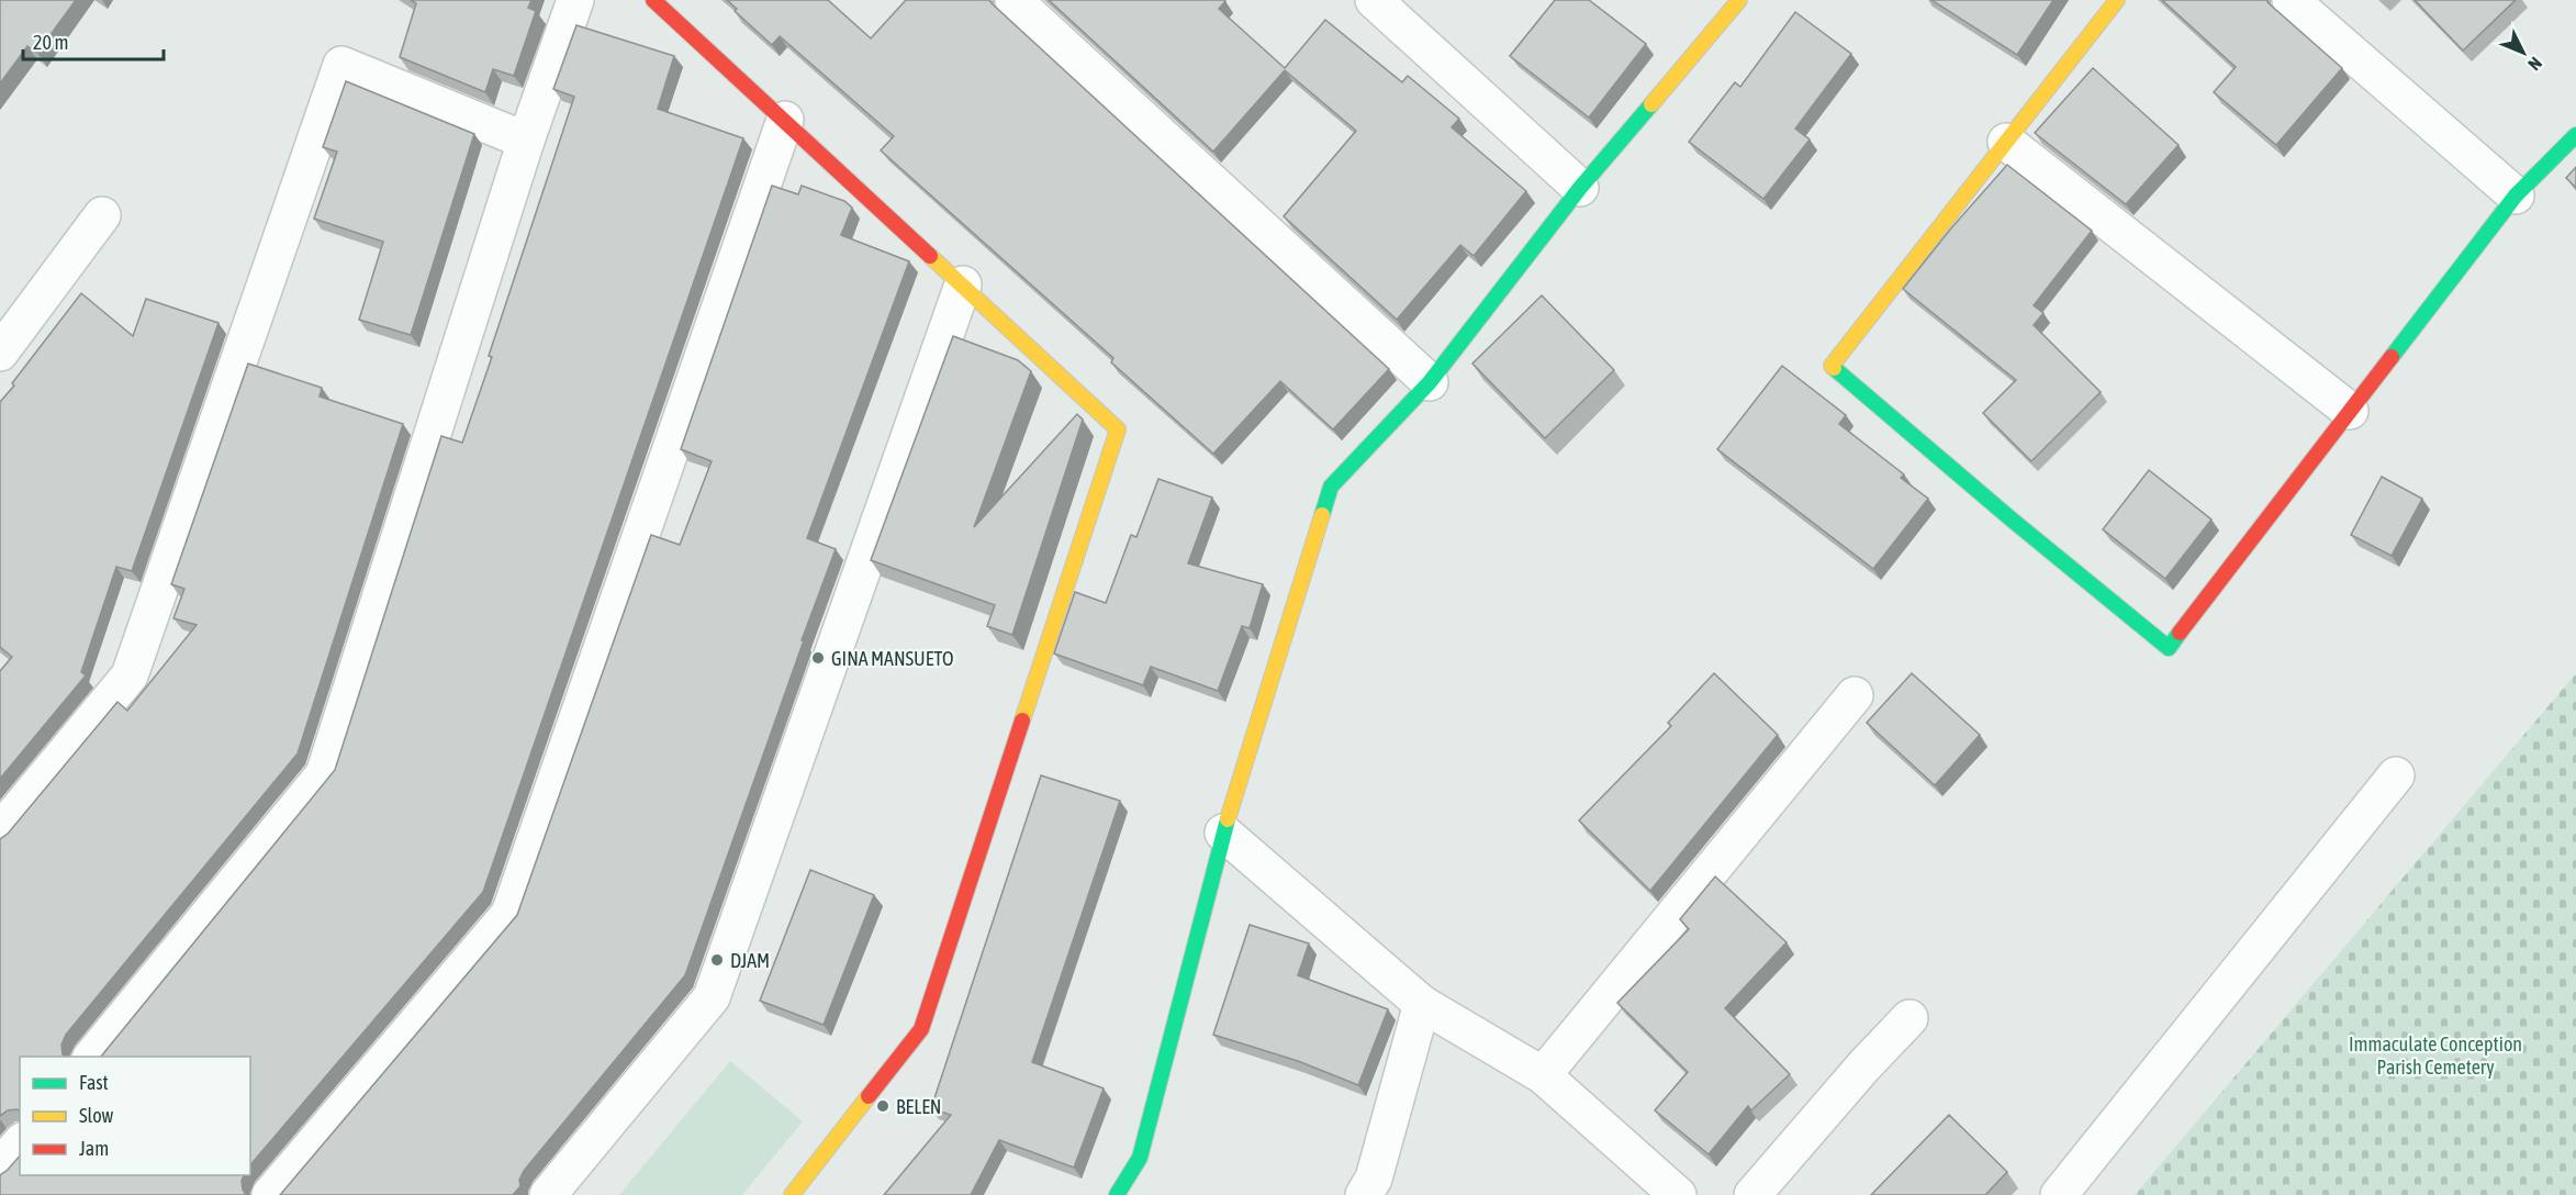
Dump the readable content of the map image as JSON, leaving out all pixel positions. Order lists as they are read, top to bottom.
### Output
{
  "parks": ["Immaculate Conception Parish Cemetery"],
  "places": ["GINA MANSUETO", "DJAM", "BELEN"],
  "legend": ["Fast", "Slow", "Jam"],
  "scale_bar": "20 m",
  "north": "bottom right"
}
